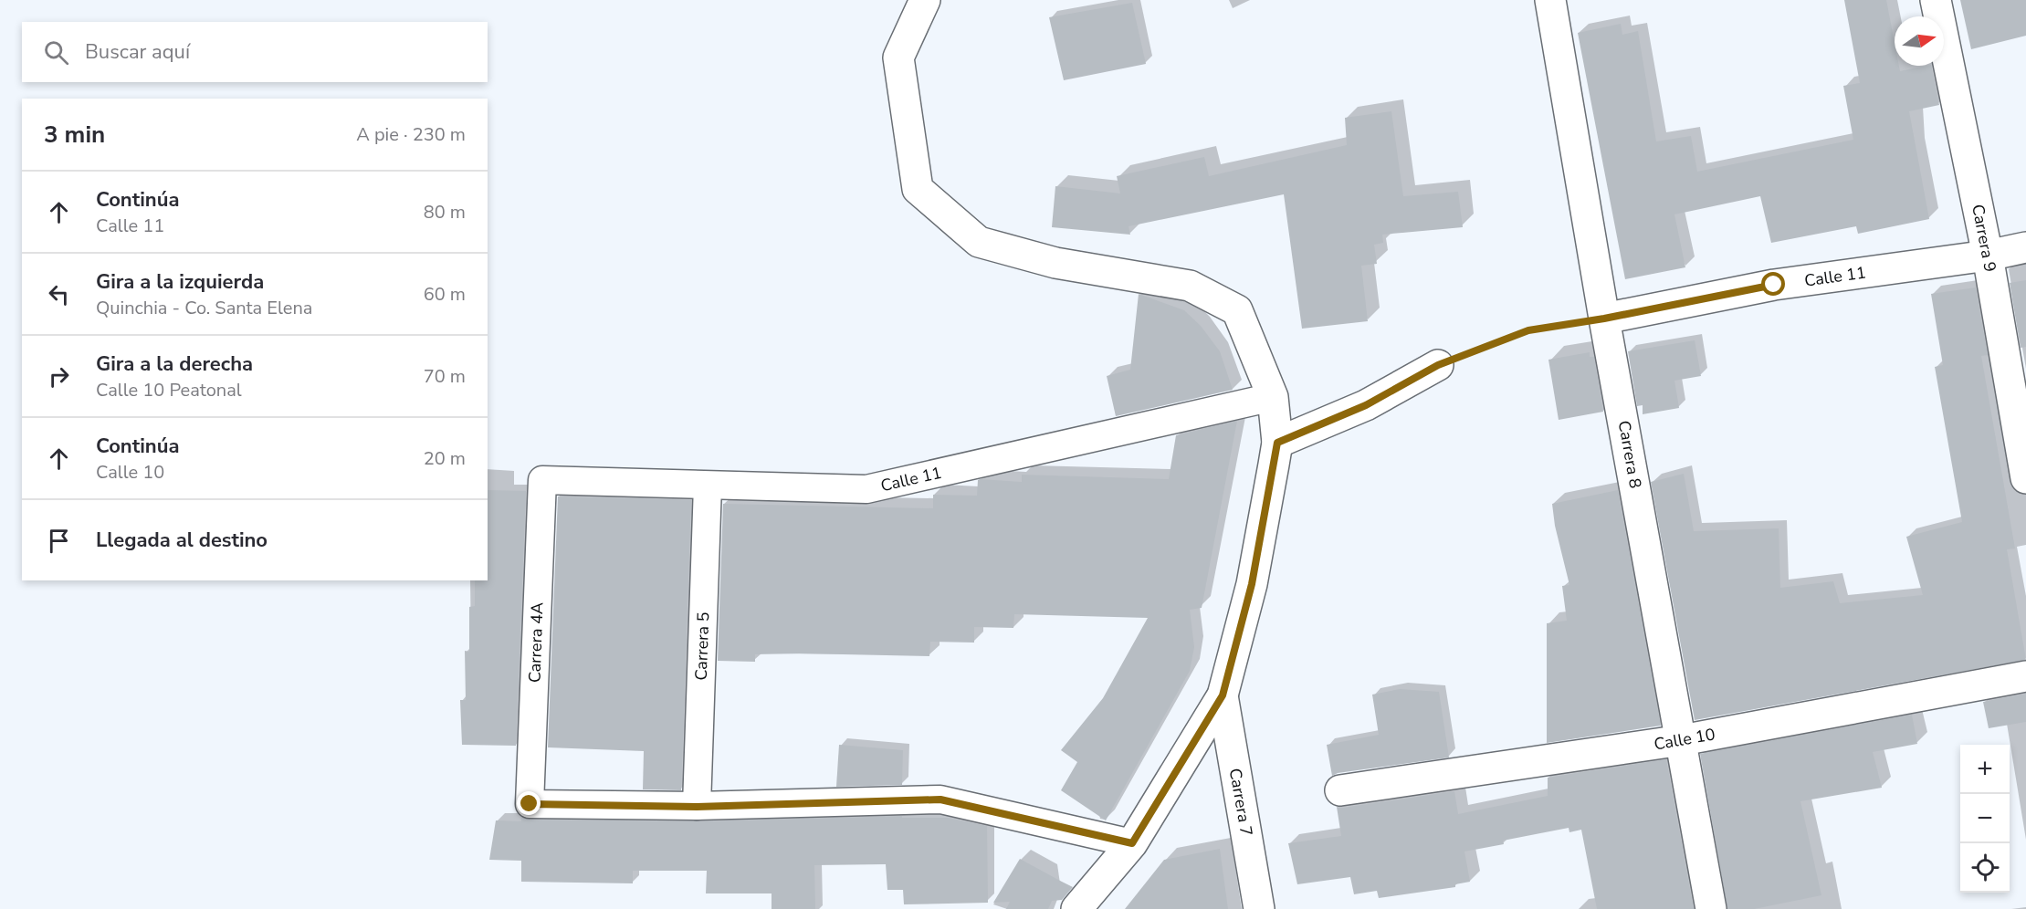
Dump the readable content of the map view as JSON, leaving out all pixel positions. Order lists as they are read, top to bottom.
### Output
{
  "streets": {
    "street": [
      "Carrera 9",
      "Calle 11",
      "Carrera 8",
      "Calle 10",
      "Carrera 7"
    ],
    "lane": ["Carrera 4A", "Carrera 5"]
  },
  "crossings": [
    ["Carrera 9", "Calle 11"],
    ["Calle 11", "Carrera 8"],
    ["Calle 11", "Carrera 4A"],
    ["Calle 11", "Carrera 5"],
    ["Carrera 8", "Calle 10"],
    ["Carrera 4A", "Carrera 5"]
  ],
  "north": "right",
  "page": {
    "search": "Buscar aquí",
    "heading": ["3 min", "A pie · 230 m"],
    "list": [
      ["Continúa", "Calle 11", "80 m"],
      ["Gira a la izquierda", "Quinchia - Co. Santa Elena", "60 m"],
      ["Gira a la derecha", "Calle 10 Peatonal", "70 m"],
      ["Continúa", "Calle 10", "20 m"],
      "Llegada al destino"
    ],
    "map_buttons": ["+", "−"]
  }
}
